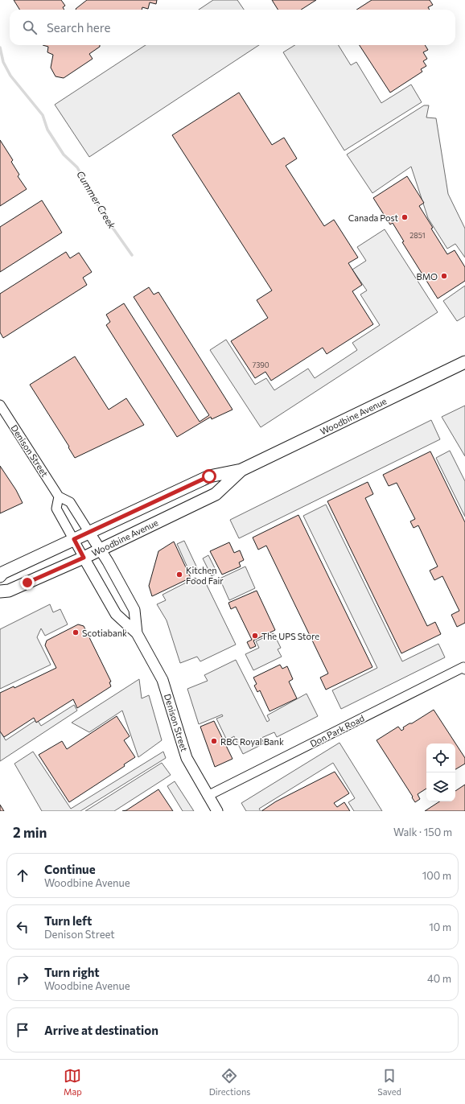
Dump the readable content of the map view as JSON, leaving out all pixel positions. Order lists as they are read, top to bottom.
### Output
{
  "streets": {
    "main road": ["Woodbine Avenue"],
    "street": ["Denison Street", "Don Park Road"]
  },
  "crossings": [
    ["Woodbine Avenue", "Denison Street"],
    ["Denison Street", "Don Park Road"]
  ],
  "water": ["Cummer Creek"],
  "places": [
    "Canada Post",
    "BMO",
    "Kitchen Food Fair",
    "Scotiabank",
    "The UPS Store",
    "RBC Royal Bank"
  ],
  "house_numbers": ["2851", "7390"],
  "page": {
    "search": "Search here",
    "heading": ["2 min", "Walk · 150 m"],
    "list": [
      ["Continue", "Woodbine Avenue", "100 m"],
      ["Turn left", "Denison Street", "10 m"],
      ["Turn right", "Woodbine Avenue", "40 m"],
      "Arrive at destination"
    ],
    "nav": ["Map", "Directions", "Saved"]
  }
}
